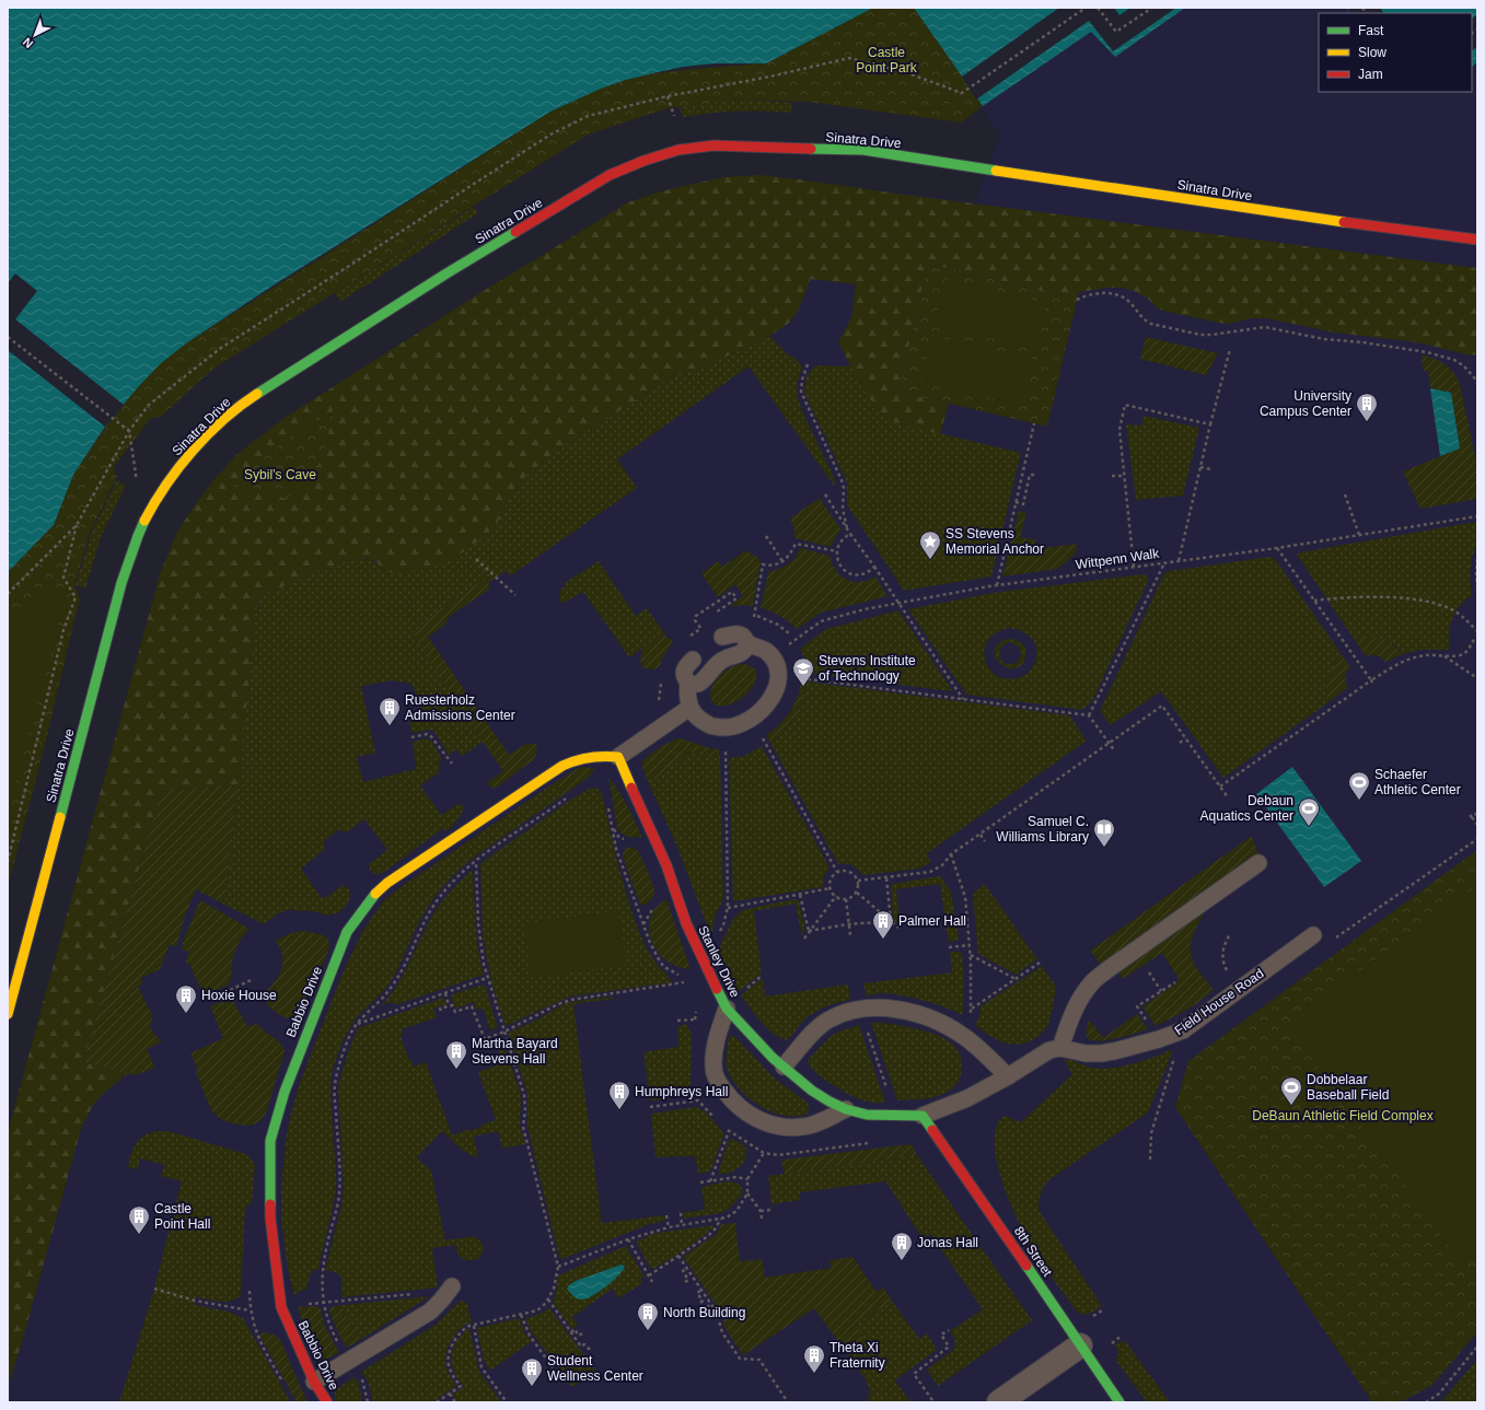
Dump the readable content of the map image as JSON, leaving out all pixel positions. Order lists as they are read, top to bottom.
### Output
{
  "streets": {
    "street": [
      "Sinatra Drive",
      "Stanley Drive",
      "Babbio Drive",
      "8th Street"
    ],
    "lane": ["Field House Road"],
    "path": ["Wittpenn Walk"]
  },
  "crossings": [
    ["Stanley Drive", "Babbio Drive"],
    ["Stanley Drive", "8th Street"]
  ],
  "parks": ["Castle Point Park", "Sybil’s Cave", "DeBaun Athletic Field Complex"],
  "places": {
    "building": [
      "University Campus Center",
      "Ruesterholz Admissions Center",
      "Palmer Hall",
      "Hoxie House",
      "Martha Bayard Stevens Hall",
      "Humphreys Hall",
      "Castle Point Hall",
      "Jonas Hall",
      "North Building",
      "Theta Xi Fraternity",
      "Student Wellness Center"
    ],
    "place": ["SS Stevens Memorial Anchor"],
    "school or university": ["Stevens Institute of Technology"],
    "sports": ["Schaefer Athletic Center", "Debaun Aquatics Center", "Dobbelaar Baseball Field"],
    "library": ["Samuel C. Williams Library"]
  },
  "legend": ["Fast", "Slow", "Jam"],
  "north": "bottom left"
}
